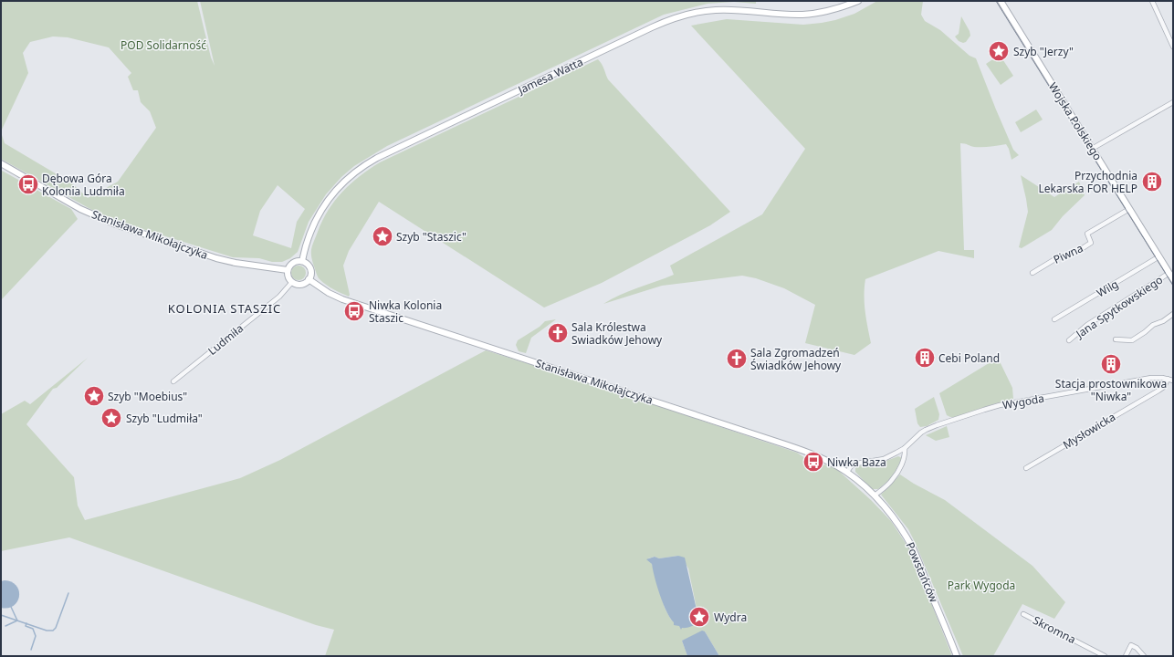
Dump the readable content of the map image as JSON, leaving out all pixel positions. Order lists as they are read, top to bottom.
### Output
{
  "streets": {
    "street": [
      "Jamesa Watta",
      "Wojska Polskiego",
      "Stanisława Mikołajczyka",
      "Piwna",
      "Wilg",
      "Jana Spytkowskiego",
      "Ludmiła",
      "Wygoda",
      "Mysłowicka",
      "Powstańców",
      "Skromna"
    ]
  },
  "crossings": [
    ["Jamesa Watta", "Stanisława Mikołajczyka"],
    ["Jamesa Watta", "Ludmiła"],
    ["Wojska Polskiego", "Piwna"],
    ["Wojska Polskiego", "Wilg"],
    ["Wojska Polskiego", "Jana Spytkowskiego"],
    ["Stanisława Mikołajczyka", "Ludmiła"],
    ["Stanisława Mikołajczyka", "Wygoda"],
    ["Stanisława Mikołajczyka", "Powstańców"],
    ["Wygoda", "Mysłowicka"]
  ],
  "districts": ["KOLONIA STASZIC"],
  "parks": ["POD Solidarność", "Park Wygoda"],
  "places": {
    "place": [
      "Szyb \"Jerzy\"",
      "Szyb \"Staszic\"",
      "Szyb \"Moebius\"",
      "Szyb \"Ludmiła\"",
      "Wydra"
    ],
    "building": ["Przychodnia Lekarska FOR HELP", "Cebi Poland", "Stacja prostownikowa \"Niwka\""],
    "bus stop": ["Dębowa Góra Kolonia Ludmiła", "Niwka Kolonia Staszic", "Niwka Baza"],
    "church": ["Sala Królestwa Swiadków Jehowy", "Sala Zgromadzeń Świadków Jehowy"]
  }
}
